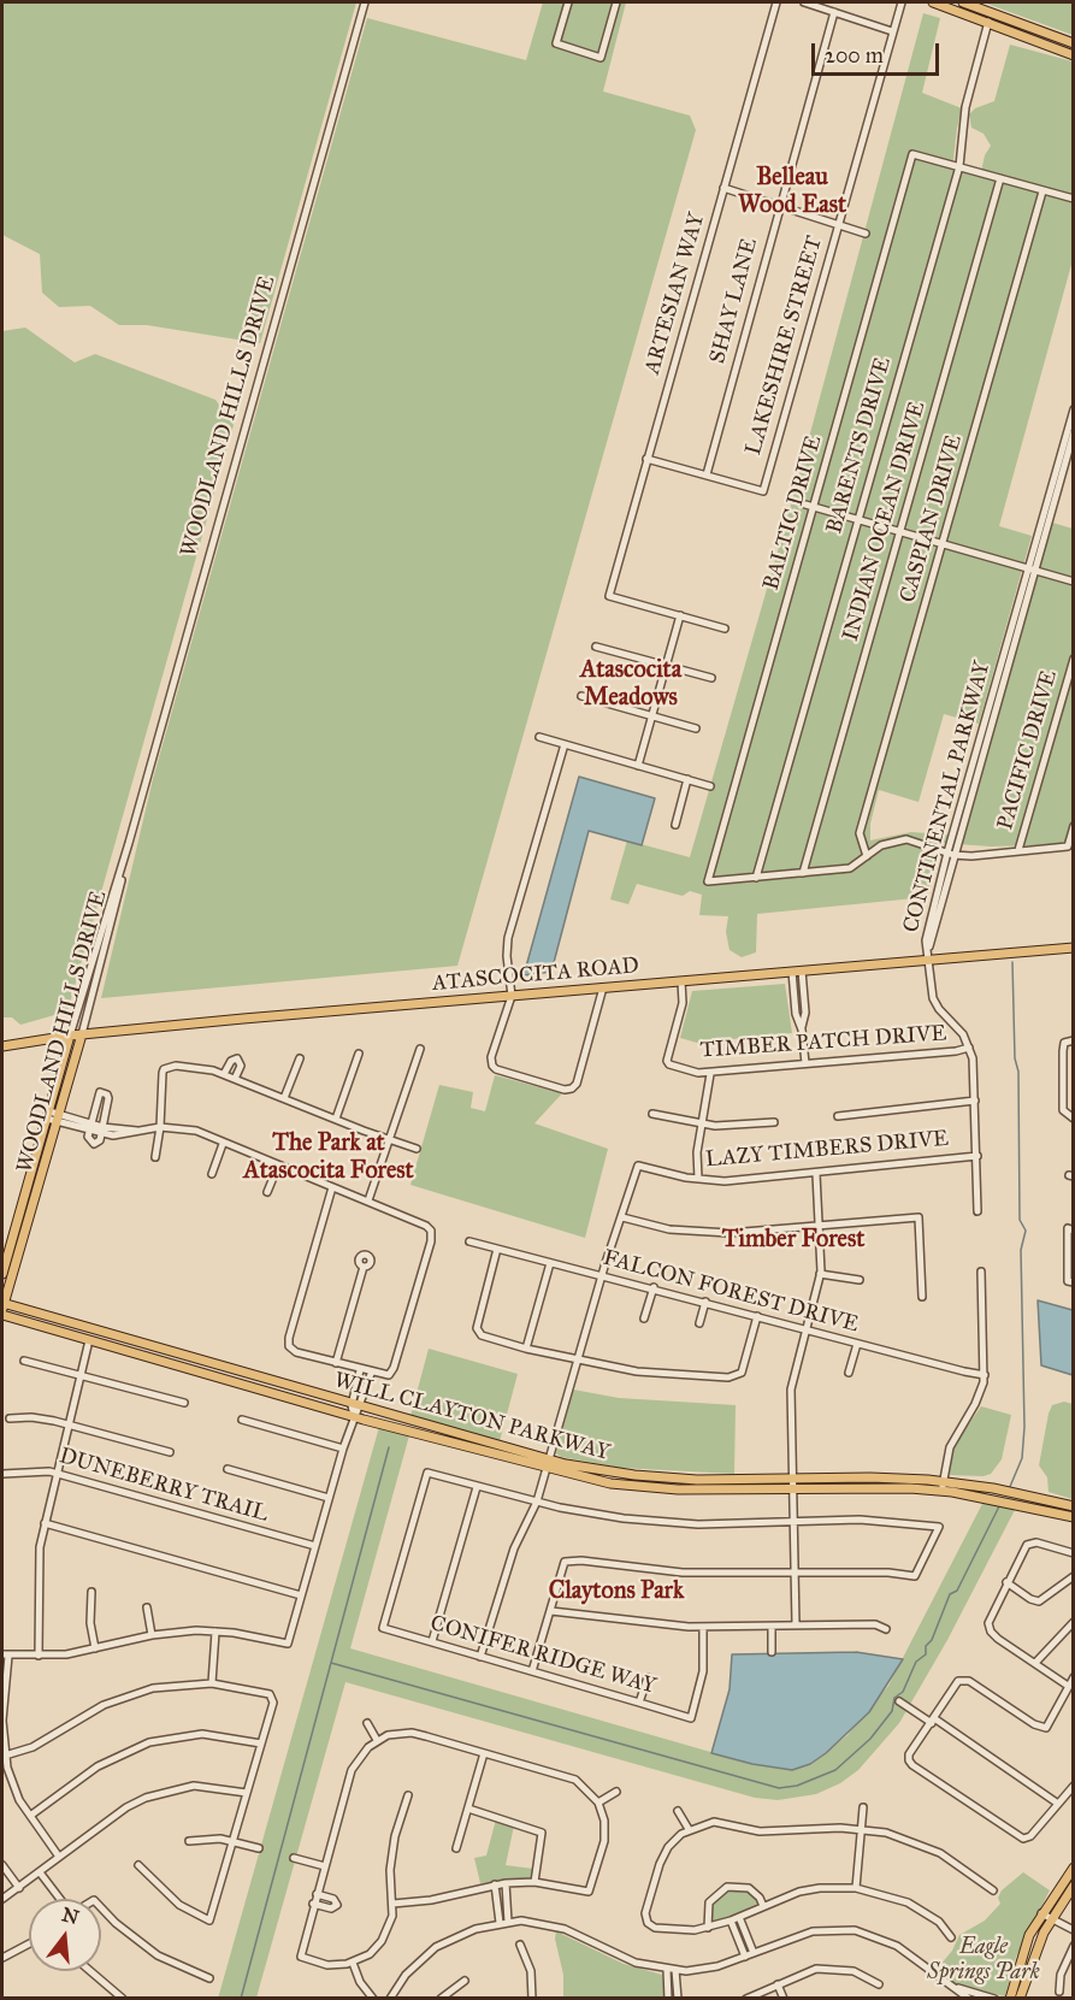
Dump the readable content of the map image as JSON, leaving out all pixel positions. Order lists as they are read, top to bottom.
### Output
{
  "streets": {
    "main road": ["WOODLAND HILLS DRIVE", "ATASCOCITA ROAD", "WILL CLAYTON PARKWAY"],
    "street": [
      "ARTESIAN WAY",
      "SHAY LANE",
      "LAKESHIRE STREET",
      "BARENTS DRIVE",
      "BALTIC DRIVE",
      "CASPIAN DRIVE",
      "INDIAN OCEAN DRIVE",
      "PACIFIC DRIVE",
      "CONTINENTAL PARKWAY",
      "TIMBER PATCH DRIVE",
      "LAZY TIMBERS DRIVE",
      "FALCON FOREST DRIVE",
      "DUNEBERRY TRAIL",
      "CONIFER RIDGE WAY"
    ]
  },
  "crossings": [
    ["SHAY LANE", "LAKESHIRE STREET"],
    ["WOODLAND HILLS DRIVE", "ATASCOCITA ROAD"],
    ["WOODLAND HILLS DRIVE", "WILL CLAYTON PARKWAY"],
    ["BARENTS DRIVE", "BALTIC DRIVE"],
    ["CONTINENTAL PARKWAY", "ATASCOCITA ROAD"],
    ["ATASCOCITA ROAD", "TIMBER PATCH DRIVE"]
  ],
  "districts": [
    "Belleau Wood East",
    "Atascocita Meadows",
    "The Park at Atascocita Forest",
    "Timber Forest",
    "Claytons Park"
  ],
  "parks": ["Eagle Springs Park"],
  "scale_bar": "200 m",
  "north": "top"
}
